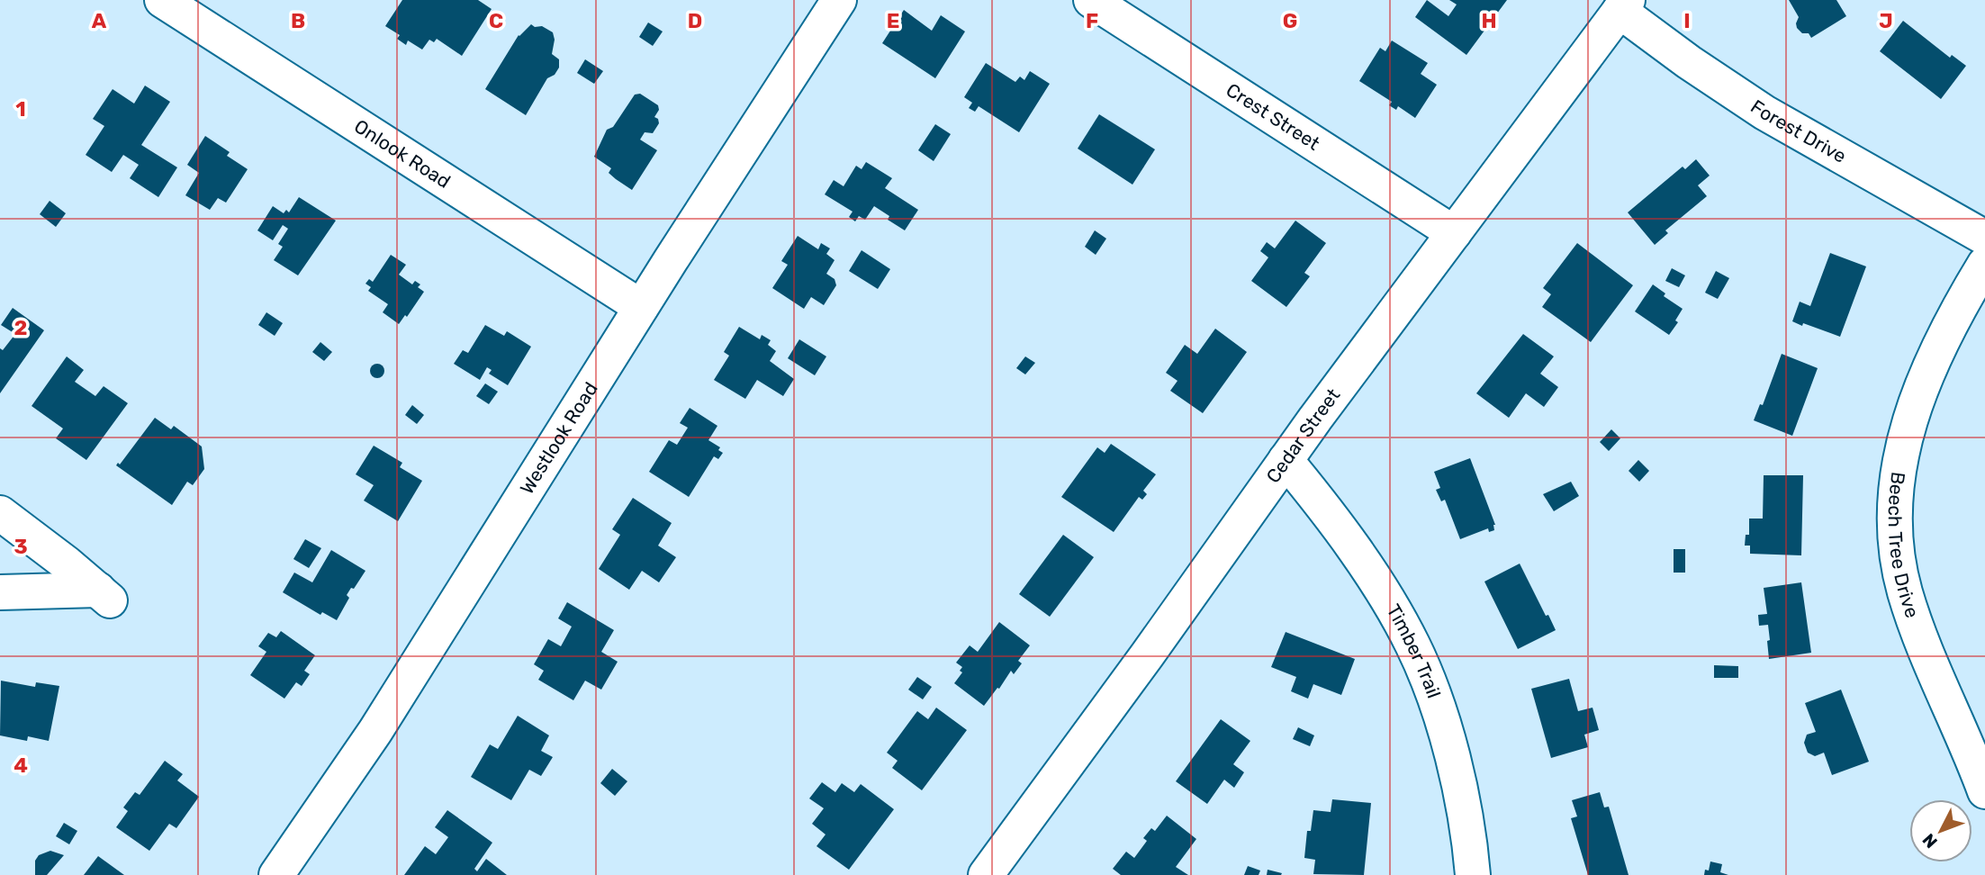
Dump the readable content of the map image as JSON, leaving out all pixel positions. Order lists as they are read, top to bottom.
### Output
{
  "streets": {
    "street": [
      "Crest Street",
      "Forest Drive",
      "Onlook Road",
      "Cedar Street",
      "Westlook Road",
      "Beech Tree Drive",
      "Timber Trail"
    ]
  },
  "crossings": [
    ["Crest Street", "Cedar Street"],
    ["Forest Drive", "Cedar Street"],
    ["Onlook Road", "Westlook Road"],
    ["Cedar Street", "Timber Trail"]
  ],
  "north": "bottom left",
  "grid": {
    "columns": [
      "A",
      "B",
      "C",
      "D",
      "E",
      "F",
      "G",
      "H",
      "I",
      "J"
    ],
    "rows": [
      "1",
      "2",
      "3",
      "4"
    ]
  }
}
